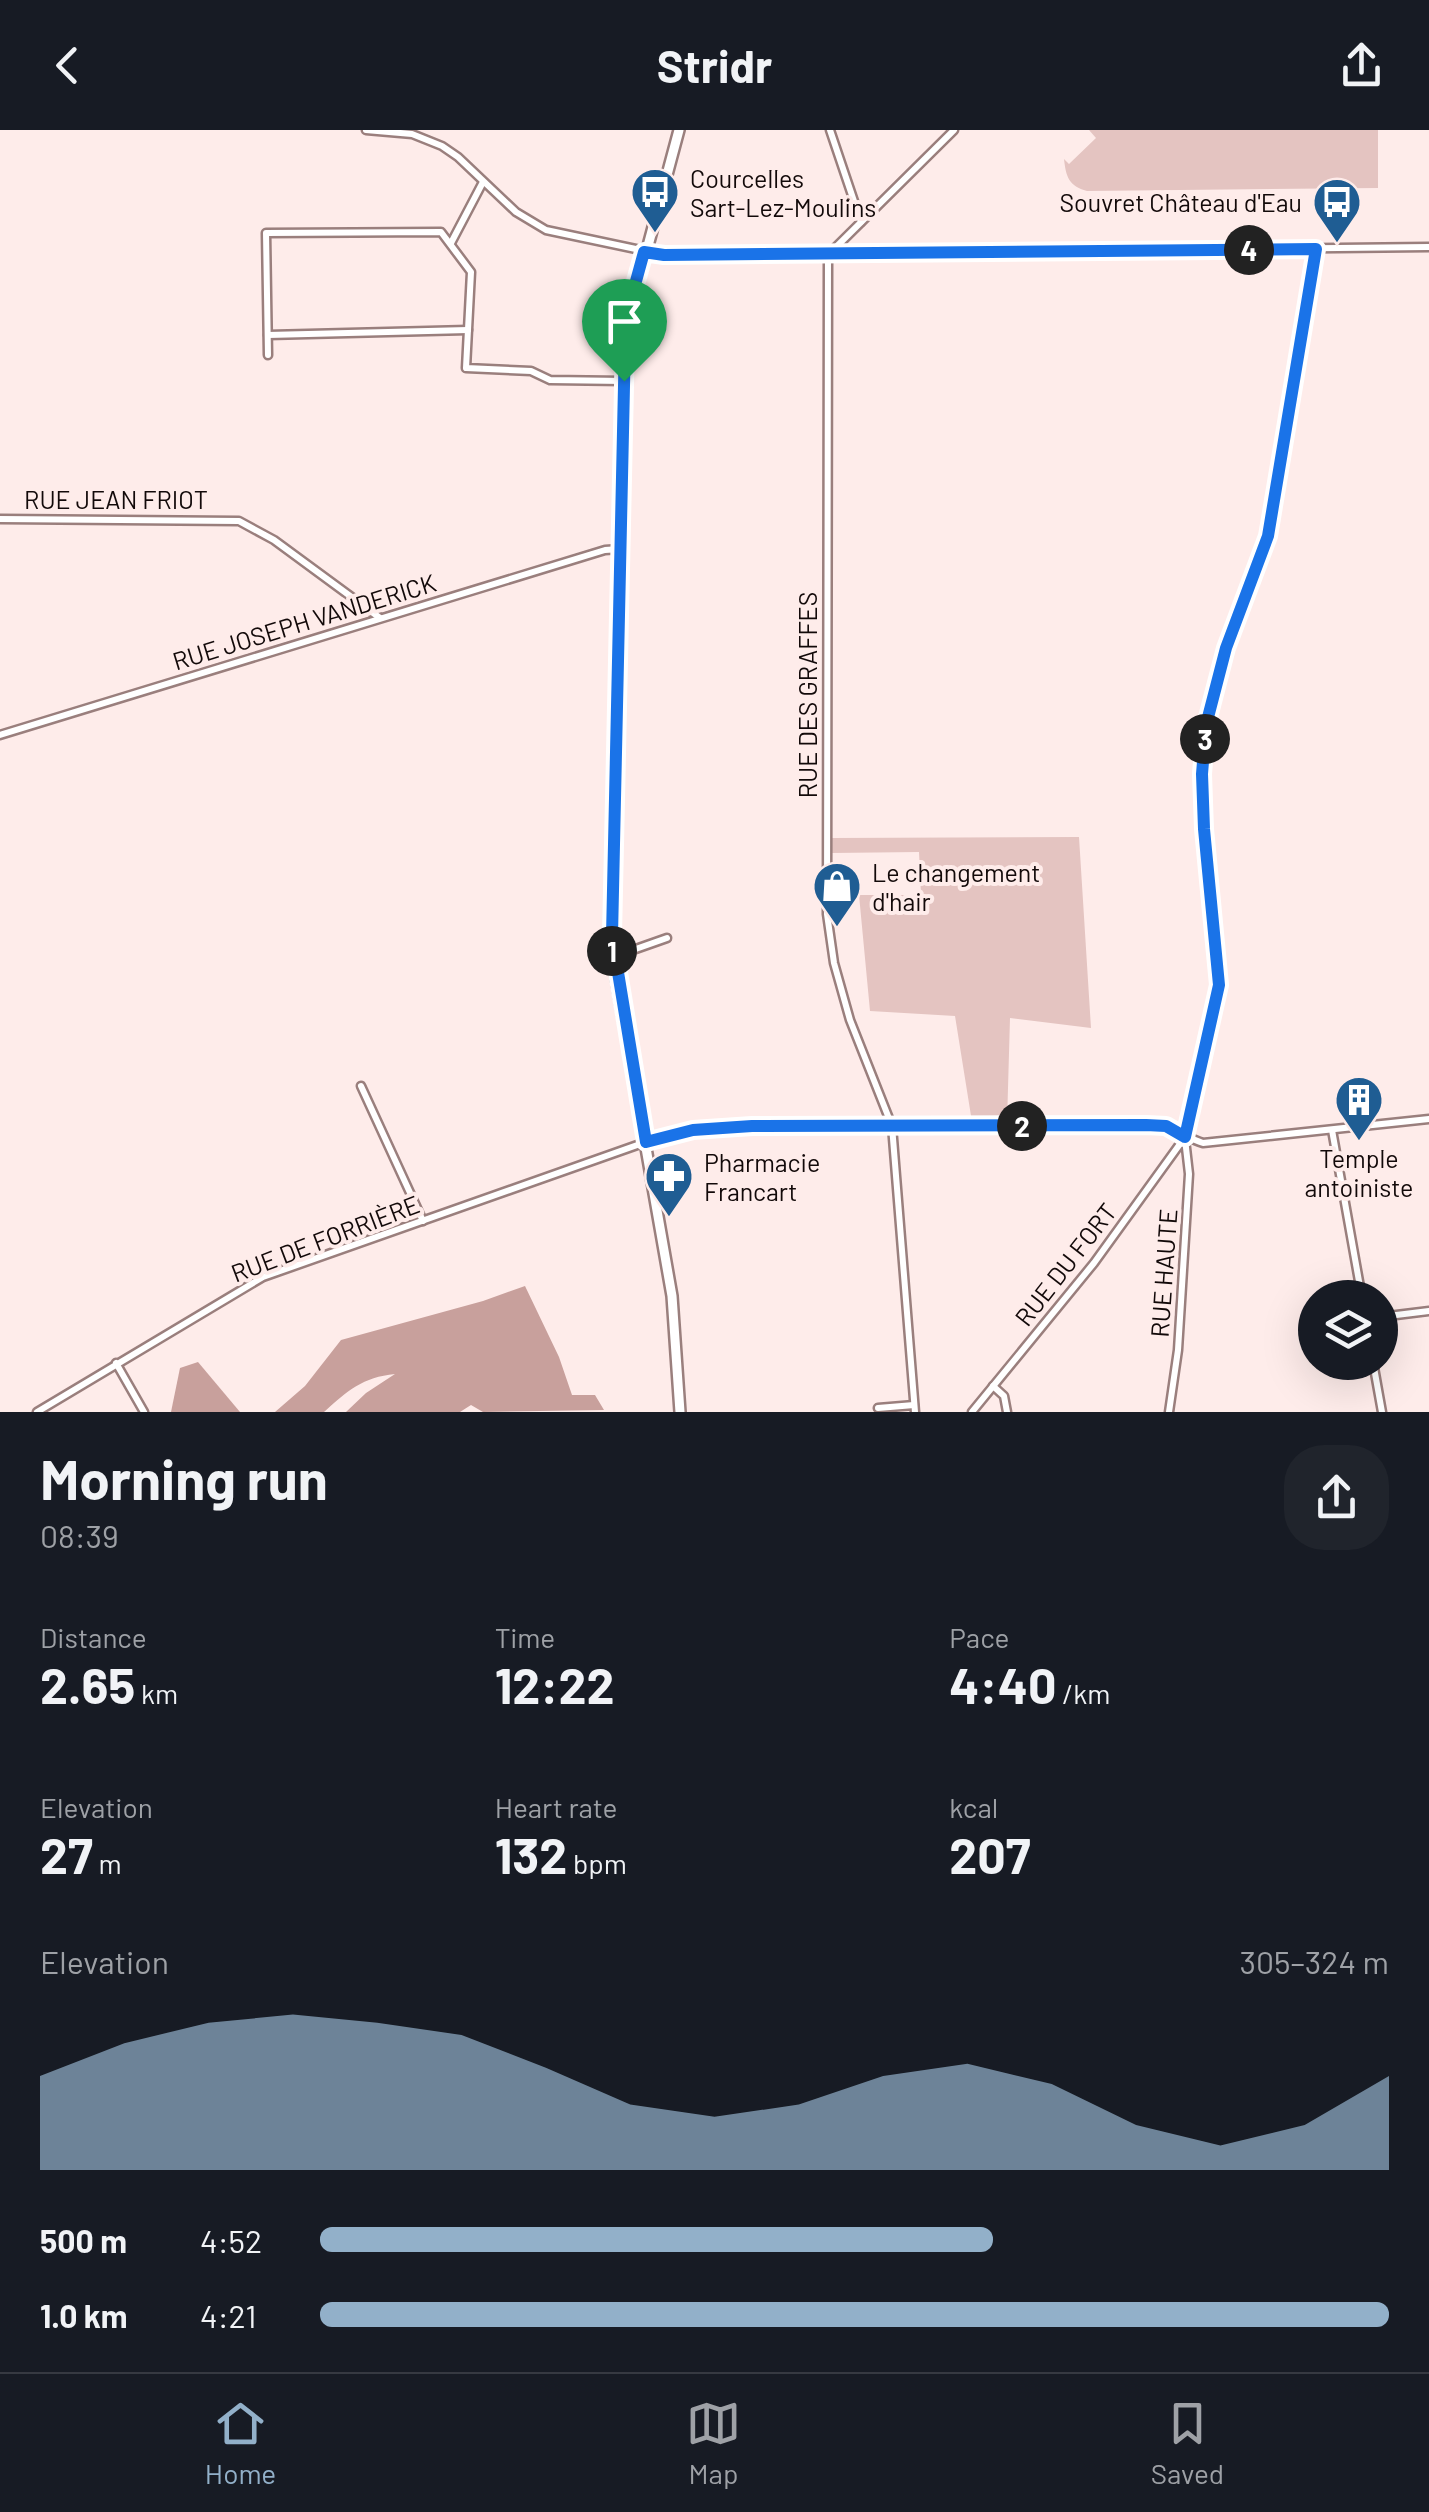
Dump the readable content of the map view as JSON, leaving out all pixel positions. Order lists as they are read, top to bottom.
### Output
{
  "streets": {
    "street": [
      "RUE JEAN FRIOT",
      "RUE JOSEPH VANDERICK",
      "RUE DES GRAFFES",
      "RUE DE FORRIÈRE",
      "RUE DU FORT",
      "RUE HAUTE"
    ]
  },
  "crossings": [
    ["RUE JEAN FRIOT", "RUE JOSEPH VANDERICK"],
    ["RUE DES GRAFFES", "RUE DE FORRIÈRE"],
    ["RUE DE FORRIÈRE", "RUE DU FORT"],
    ["RUE DE FORRIÈRE", "RUE HAUTE"],
    ["RUE DU FORT", "RUE HAUTE"]
  ],
  "places": {
    "bus stop": ["Courcelles Sart-Lez-Moulins", "Souvret Château d'Eau"],
    "shop": ["Le changement d'hair"],
    "building": ["Temple antoiniste"],
    "pharmacy": ["Pharmacie Francart"]
  },
  "page": {
    "header": "Stridr",
    "pins": [
      "4",
      "3",
      "1",
      "2"
    ],
    "heading": ["Morning run", "08:39"],
    "stats": [
      ["Distance", "2.65 km"],
      ["Time", "12:22"],
      ["Pace", "4:40 /km"],
      ["Elevation", "27 m"],
      ["Heart rate", "132 bpm"],
      ["kcal", "207"]
    ],
    "chart": ["Elevation", "305–324 m"],
    "list": [
      {
        "name": "500 m",
        "note": "4:52"
      },
      {
        "name": "1.0 km",
        "note": "4:21"
      }
    ],
    "tabs": ["Home", "Map", "Saved"]
  }
}
